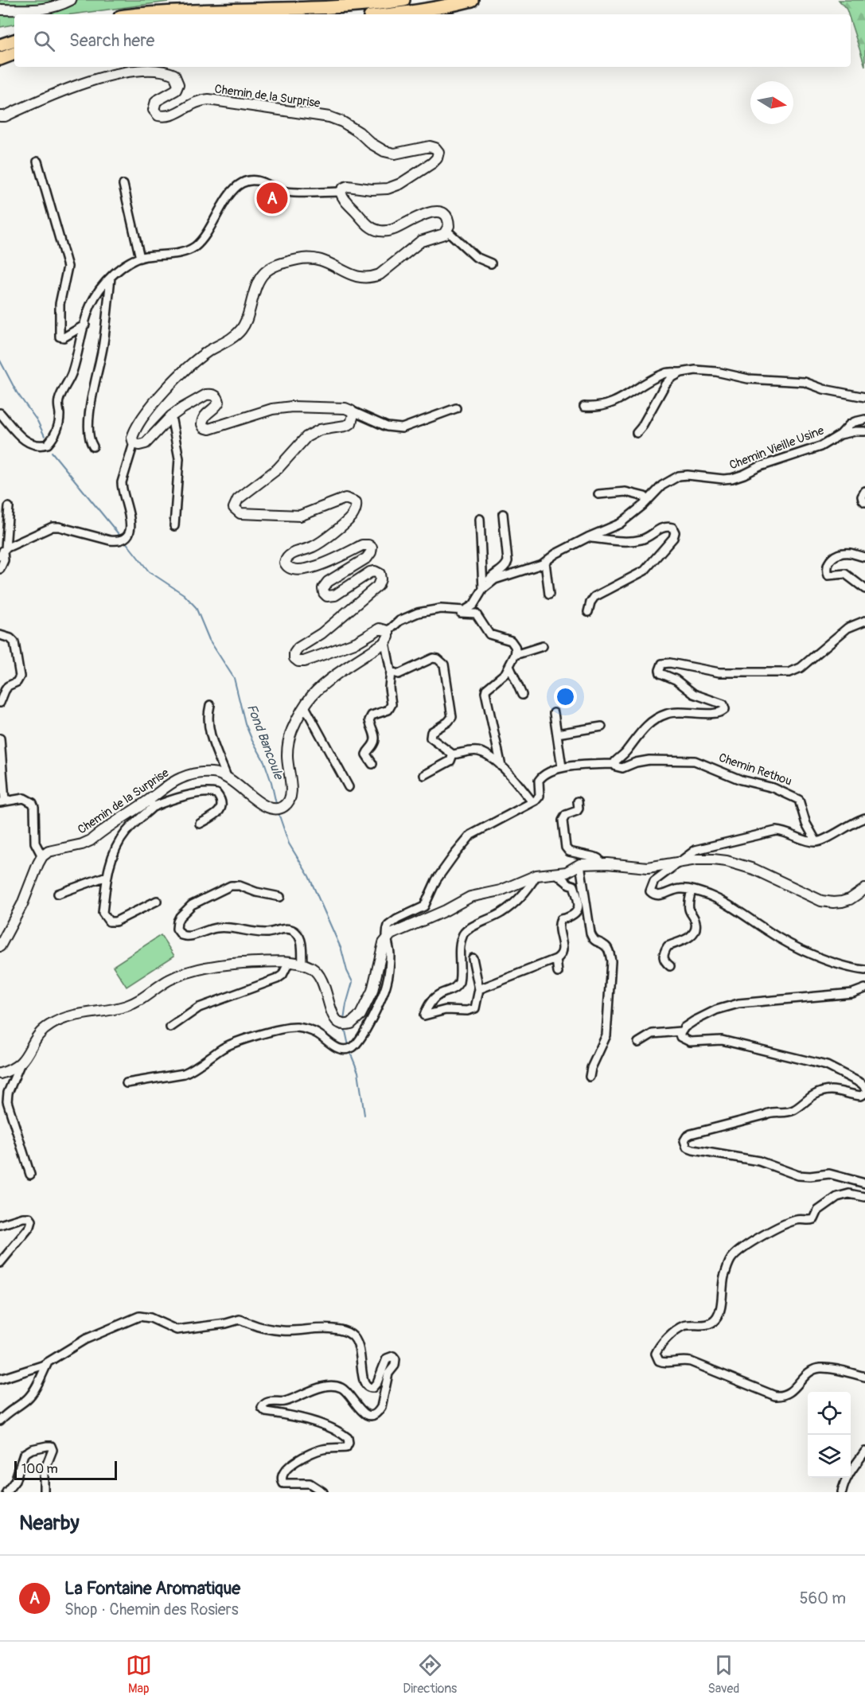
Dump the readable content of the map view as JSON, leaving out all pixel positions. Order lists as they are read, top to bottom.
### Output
{
  "streets": {
    "main road": ["Chemin de la Surprise"],
    "street": ["Chemin Vieille Usine", "Chemin Rethou"]
  },
  "water": ["Fond Bancoule"],
  "scale_bar": "100 m",
  "north": "right",
  "page": {
    "search": "Search here",
    "pins": "A",
    "scale": "100 m",
    "heading": "Nearby",
    "list": [
      {
        "mark": "A",
        "name": "La Fontaine Aromatique",
        "note": "Shop · Chemin des Rosiers",
        "value": "560 m"
      }
    ],
    "nav": ["Map", "Directions", "Saved"]
  }
}
